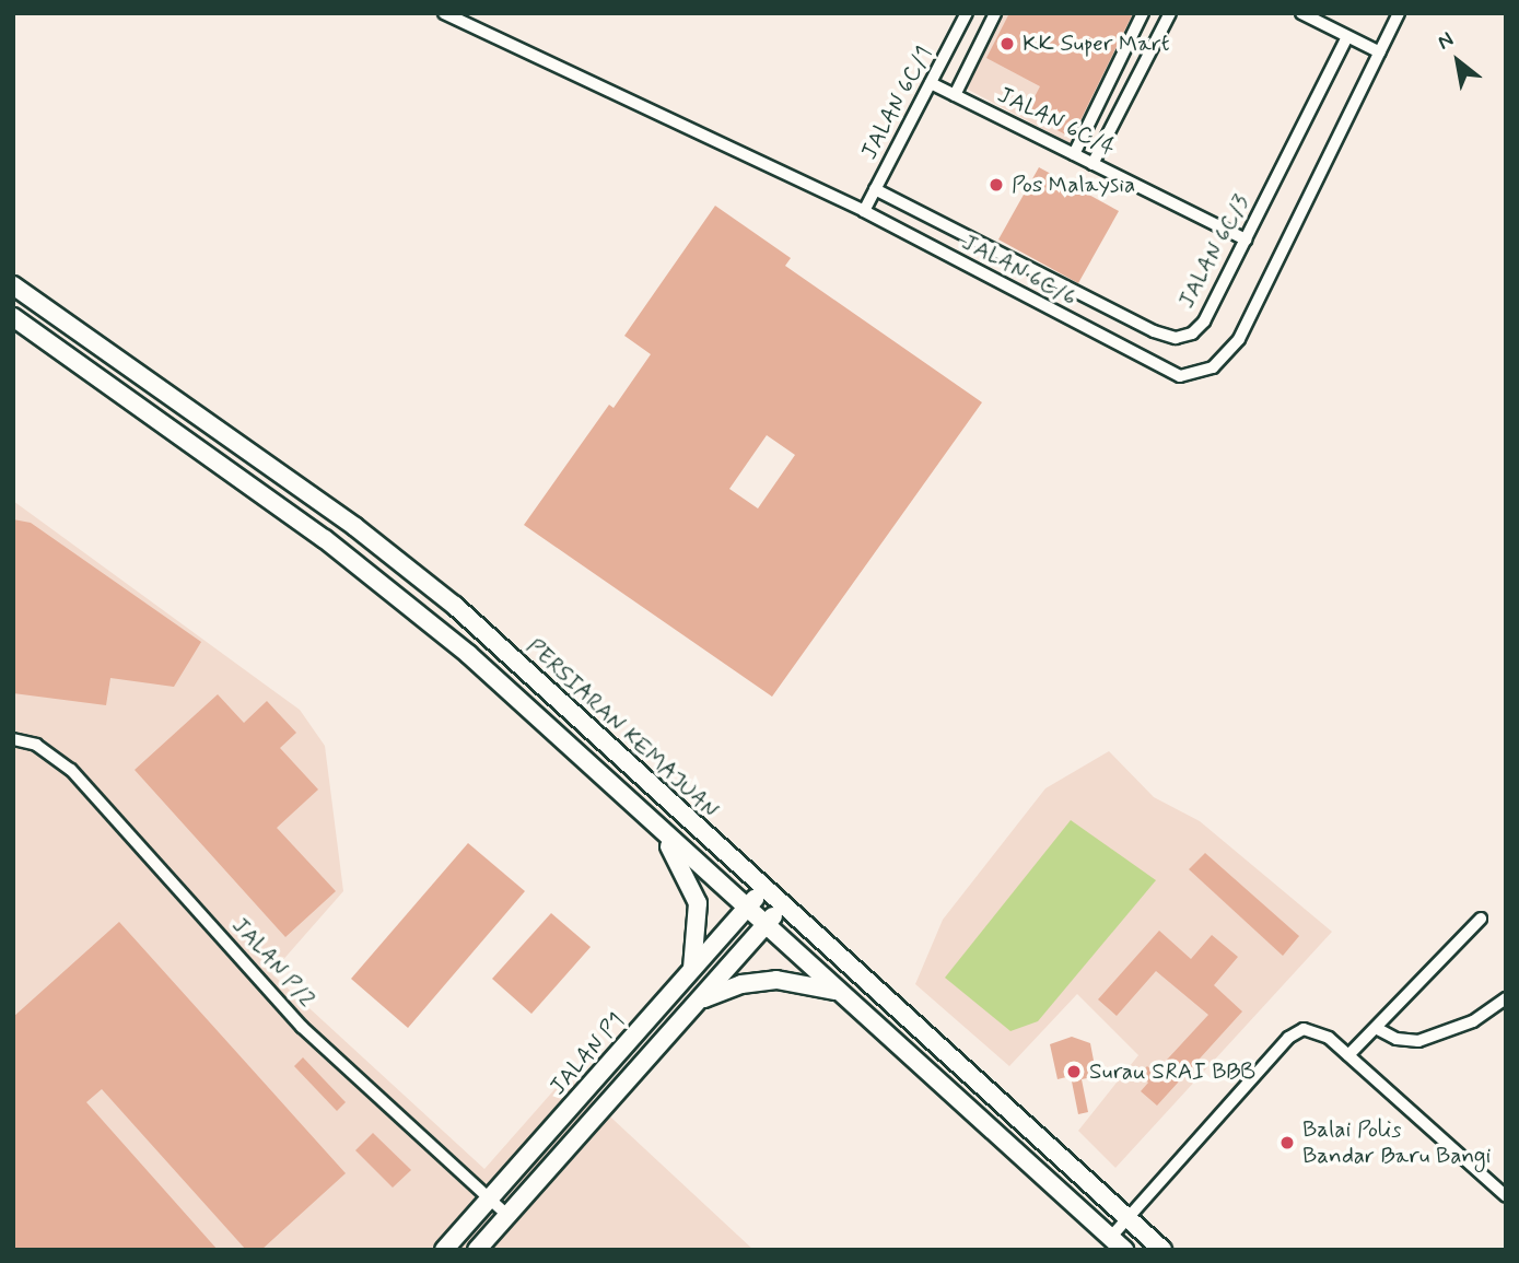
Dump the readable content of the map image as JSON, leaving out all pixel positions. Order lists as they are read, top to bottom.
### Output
{
  "streets": {
    "main road": ["PERSIARAN KEMAJUAN", "JALAN P1"],
    "street": [
      "JALAN 6C/1",
      "JALAN 6C/4",
      "JALAN 6C/3",
      "JALAN 6C/6",
      "JALAN P/2"
    ]
  },
  "crossings": [
    ["JALAN 6C/1", "JALAN 6C/4"],
    ["JALAN 6C/1", "JALAN 6C/3"],
    ["JALAN 6C/1", "JALAN 6C/6"],
    ["JALAN 6C/4", "JALAN 6C/3"],
    ["PERSIARAN KEMAJUAN", "JALAN P1"],
    ["JALAN P/2", "JALAN P1"]
  ],
  "places": [
    "KK Super Mart",
    "Pos Malaysia",
    "Surau SRAI BBB",
    "Balai Polis Bandar Baru Bangi"
  ],
  "north": "top left"
}
